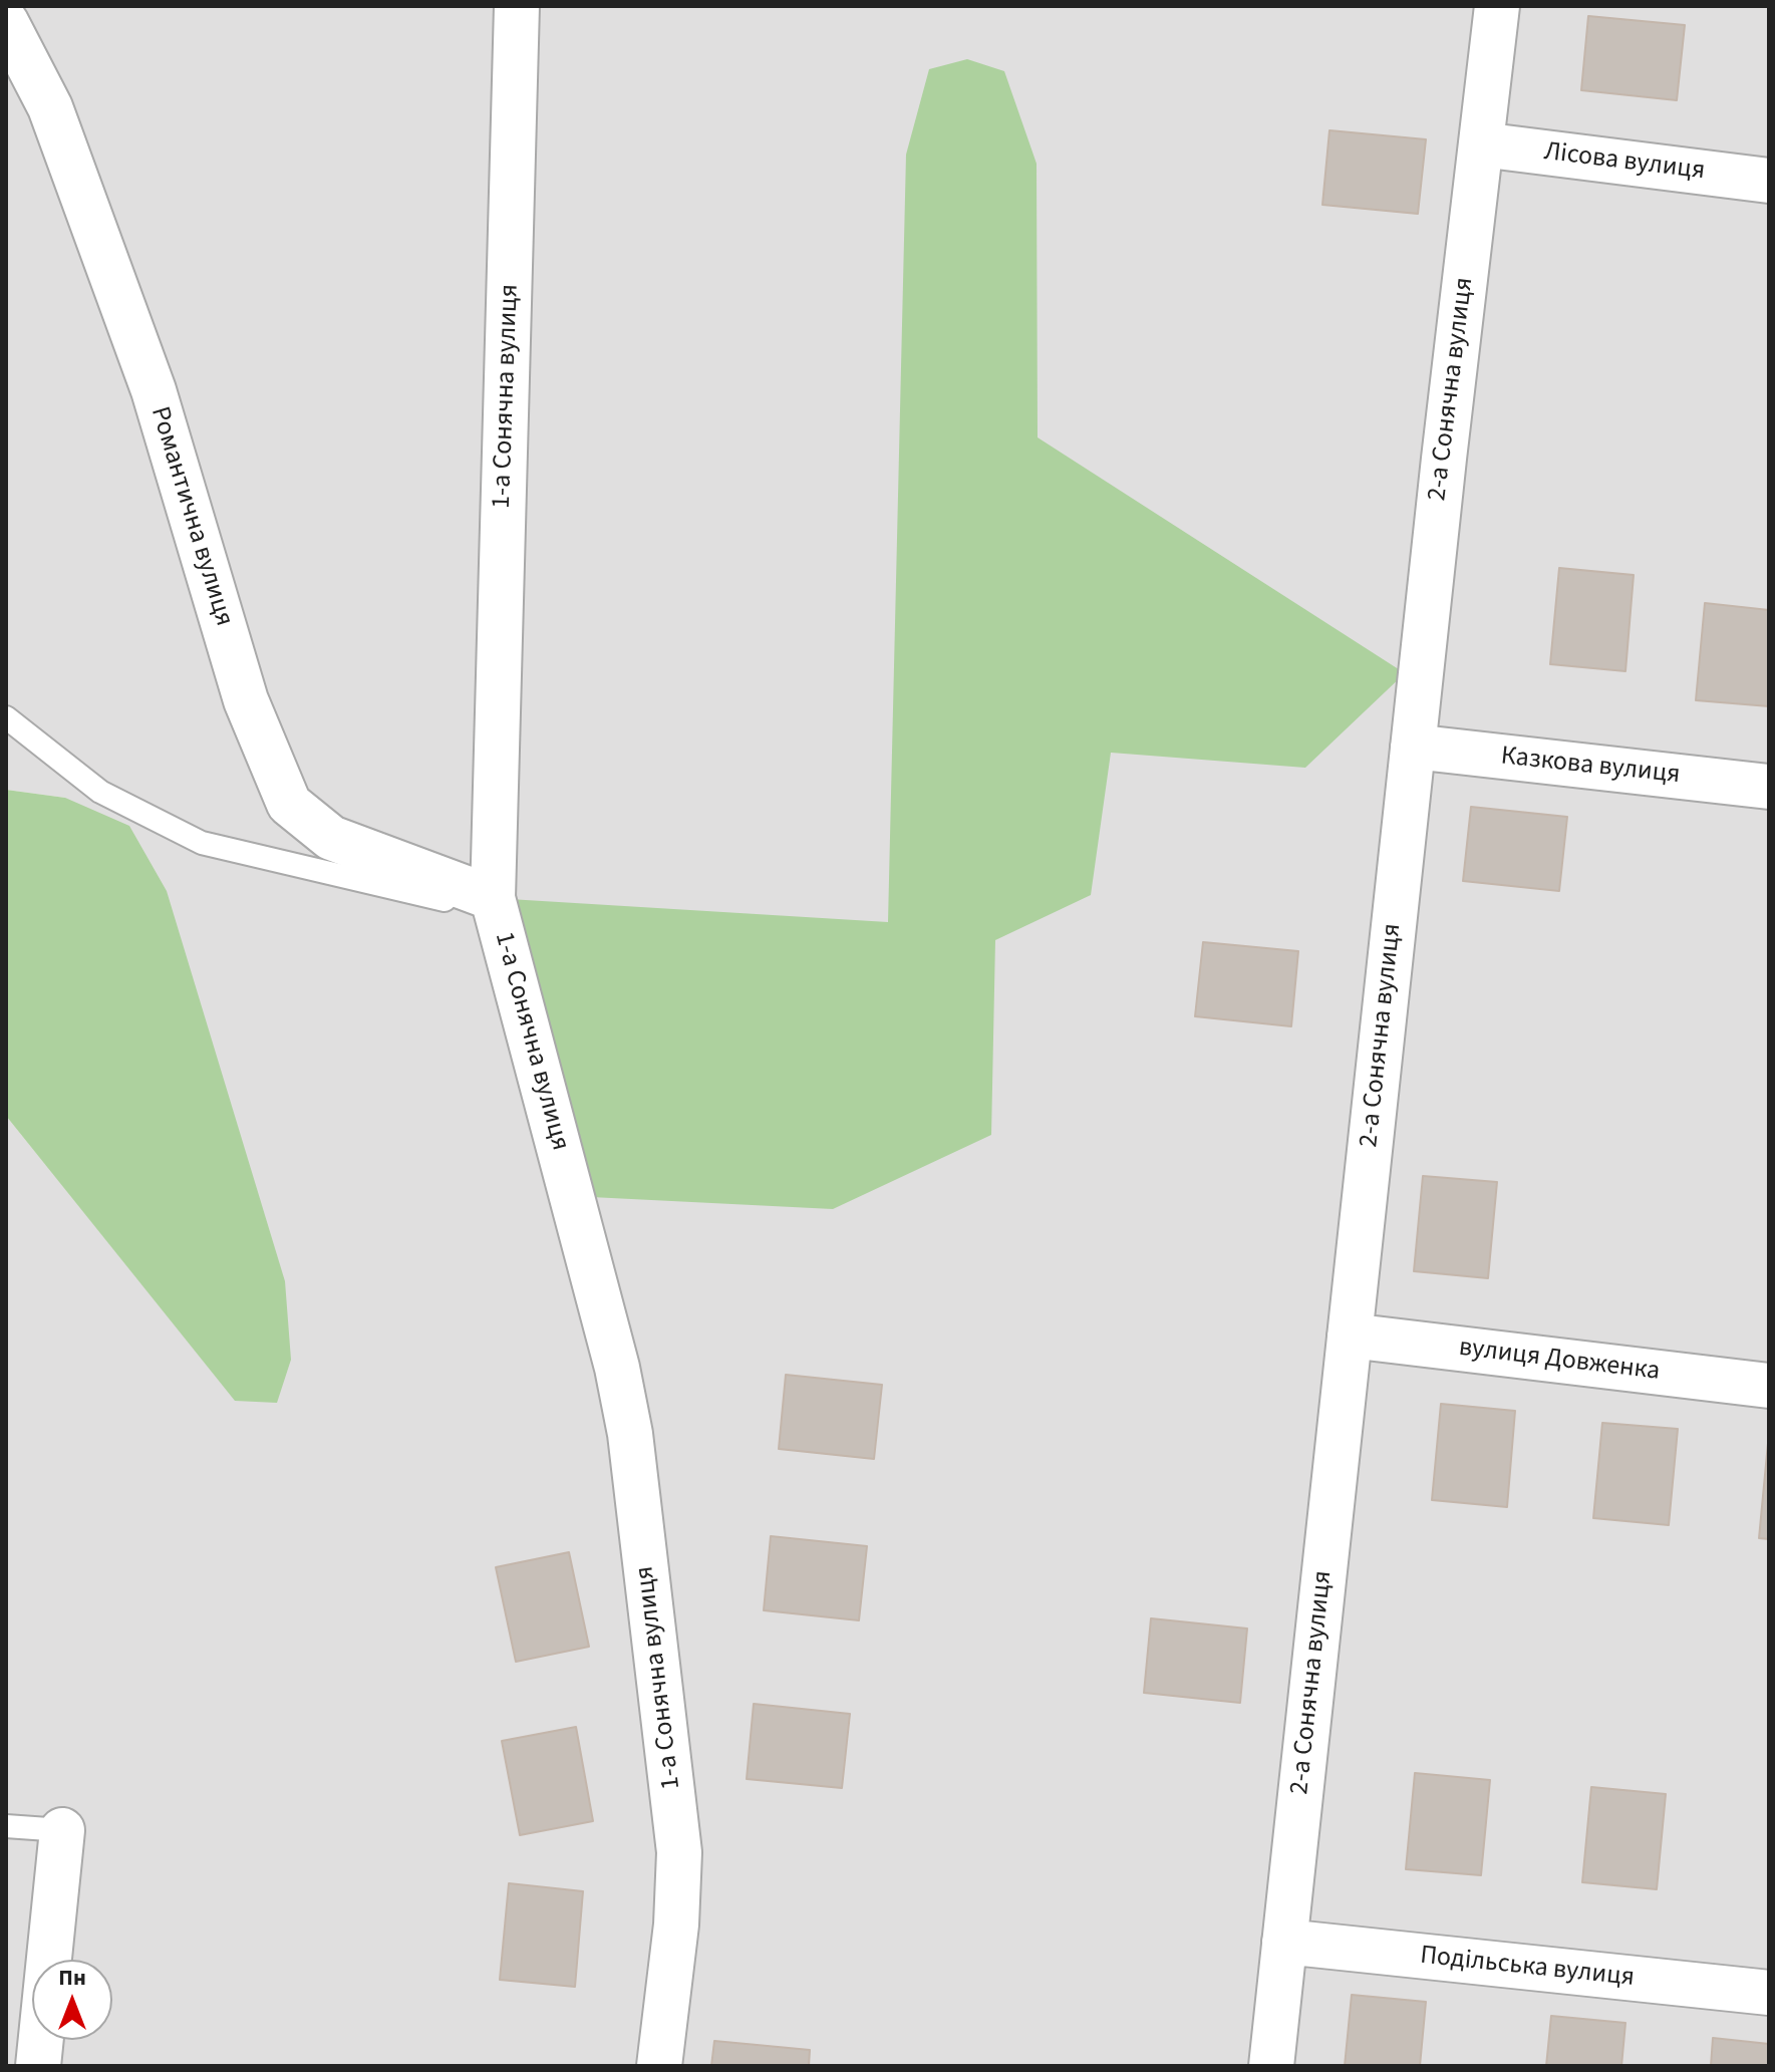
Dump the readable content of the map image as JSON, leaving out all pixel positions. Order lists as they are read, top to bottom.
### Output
{
  "streets": {
    "street": [
      "Лісова вулиця",
      "2-а Сонячна вулиця",
      "1-а Сонячна вулиця",
      "Романтична вулиця",
      "Казкова вулиця",
      "вулиця Довженка",
      "Подільська вулиця"
    ]
  },
  "crossings": [
    ["Лісова вулиця", "2-а Сонячна вулиця"],
    ["2-а Сонячна вулиця", "Казкова вулиця"],
    ["2-а Сонячна вулиця", "вулиця Довженка"],
    ["2-а Сонячна вулиця", "Подільська вулиця"],
    ["1-а Сонячна вулиця", "Романтична вулиця"]
  ],
  "north": "top"
}
